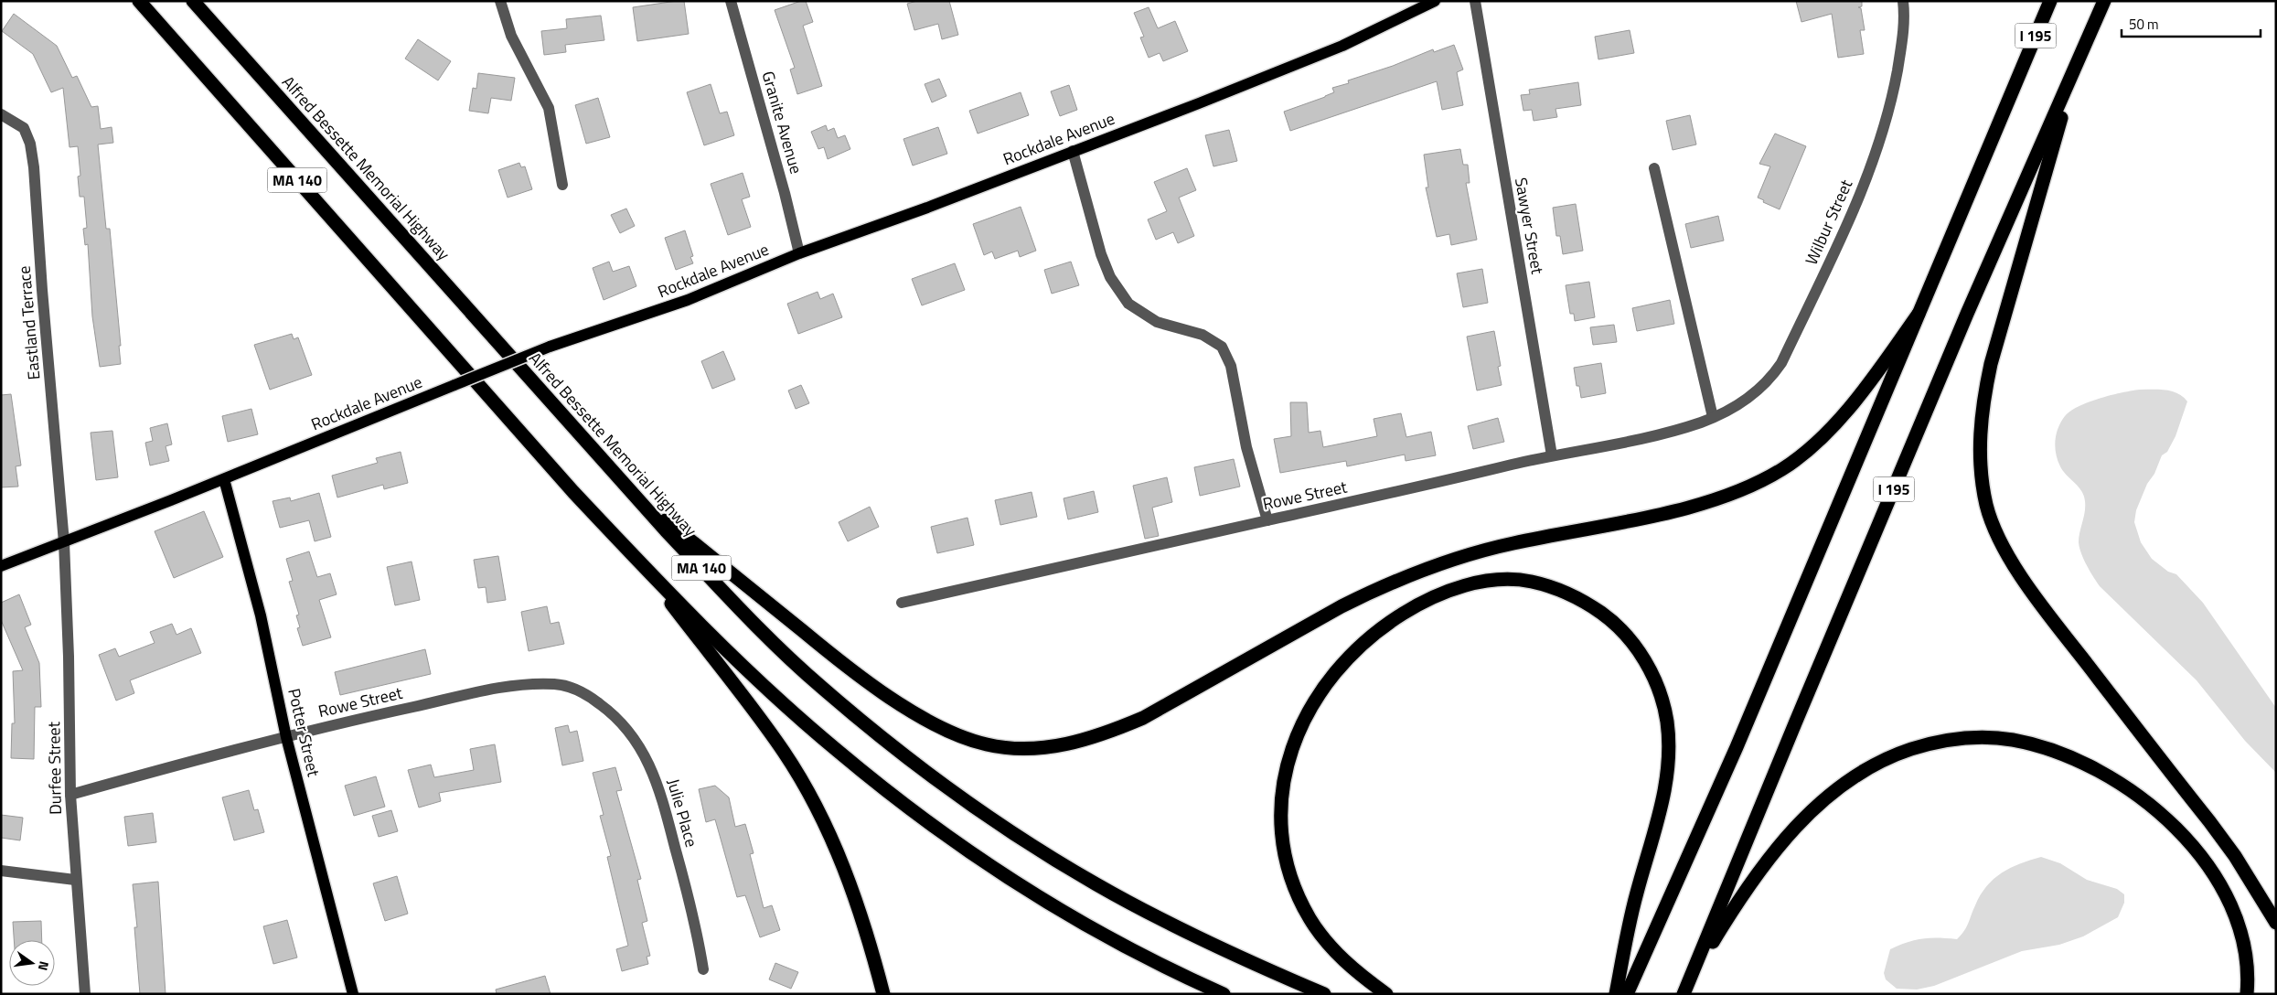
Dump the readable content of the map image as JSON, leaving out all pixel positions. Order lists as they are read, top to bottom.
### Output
{
  "streets": {
    "highway": ["I 195", "Alfred Bessette Memorial Highway", "MA 140"],
    "main road": ["Rockdale Avenue", "Potter Street"],
    "street": [
      "Granite Avenue",
      "Wilbur Street",
      "Sawyer Street",
      "Eastland Terrace",
      "Rowe Street",
      "Durfee Street",
      "Julie Place"
    ]
  },
  "crossings": [
    ["Granite Avenue", "Rockdale Avenue"],
    ["Rockdale Avenue", "Eastland Terrace"],
    ["Rockdale Avenue", "Potter Street"],
    ["Rockdale Avenue", "Durfee Street"],
    ["Wilbur Street", "Rowe Street"],
    ["Sawyer Street", "Rowe Street"],
    ["Eastland Terrace", "Durfee Street"],
    ["Rowe Street", "Potter Street"],
    ["Rowe Street", "Durfee Street"],
    ["Rowe Street", "Julie Place"]
  ],
  "scale_bar": "50 m",
  "north": "right"
}
